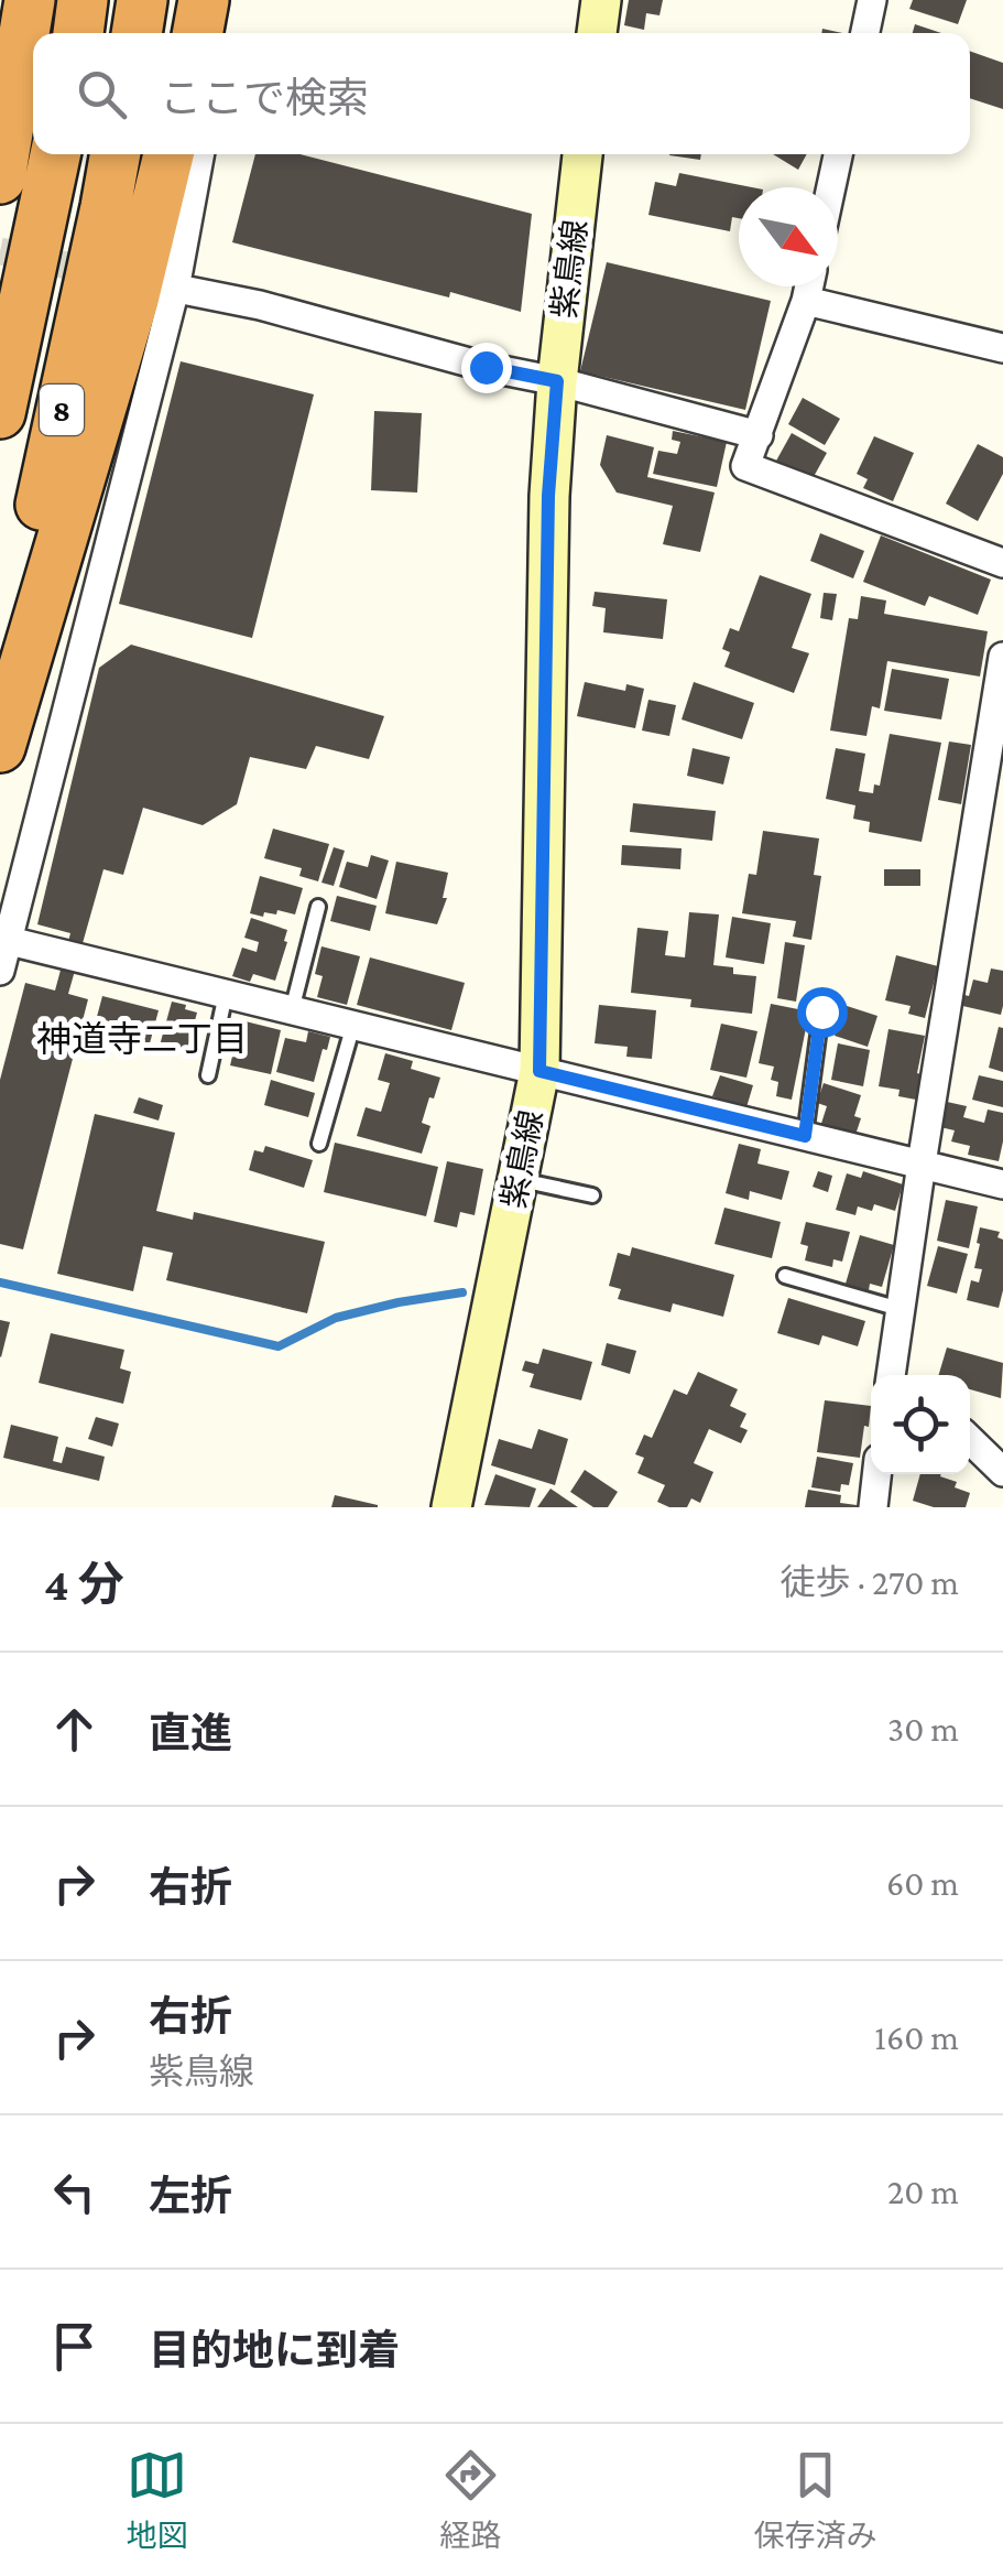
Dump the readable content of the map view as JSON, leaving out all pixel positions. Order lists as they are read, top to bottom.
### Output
{
  "streets": {
    "highway": ["8"],
    "street": ["紫鳥線"]
  },
  "districts": ["神道寺二丁目"],
  "north": "bottom right",
  "page": {
    "search": "ここで検索",
    "heading": ["4 分", "徒歩 · 270 m"],
    "list": [
      ["直進", "30 m"],
      ["右折", "60 m"],
      ["右折", "紫鳥線", "160 m"],
      ["左折", "20 m"],
      "目的地に到着"
    ],
    "nav": ["地図", "経路", "保存済み"]
  }
}
